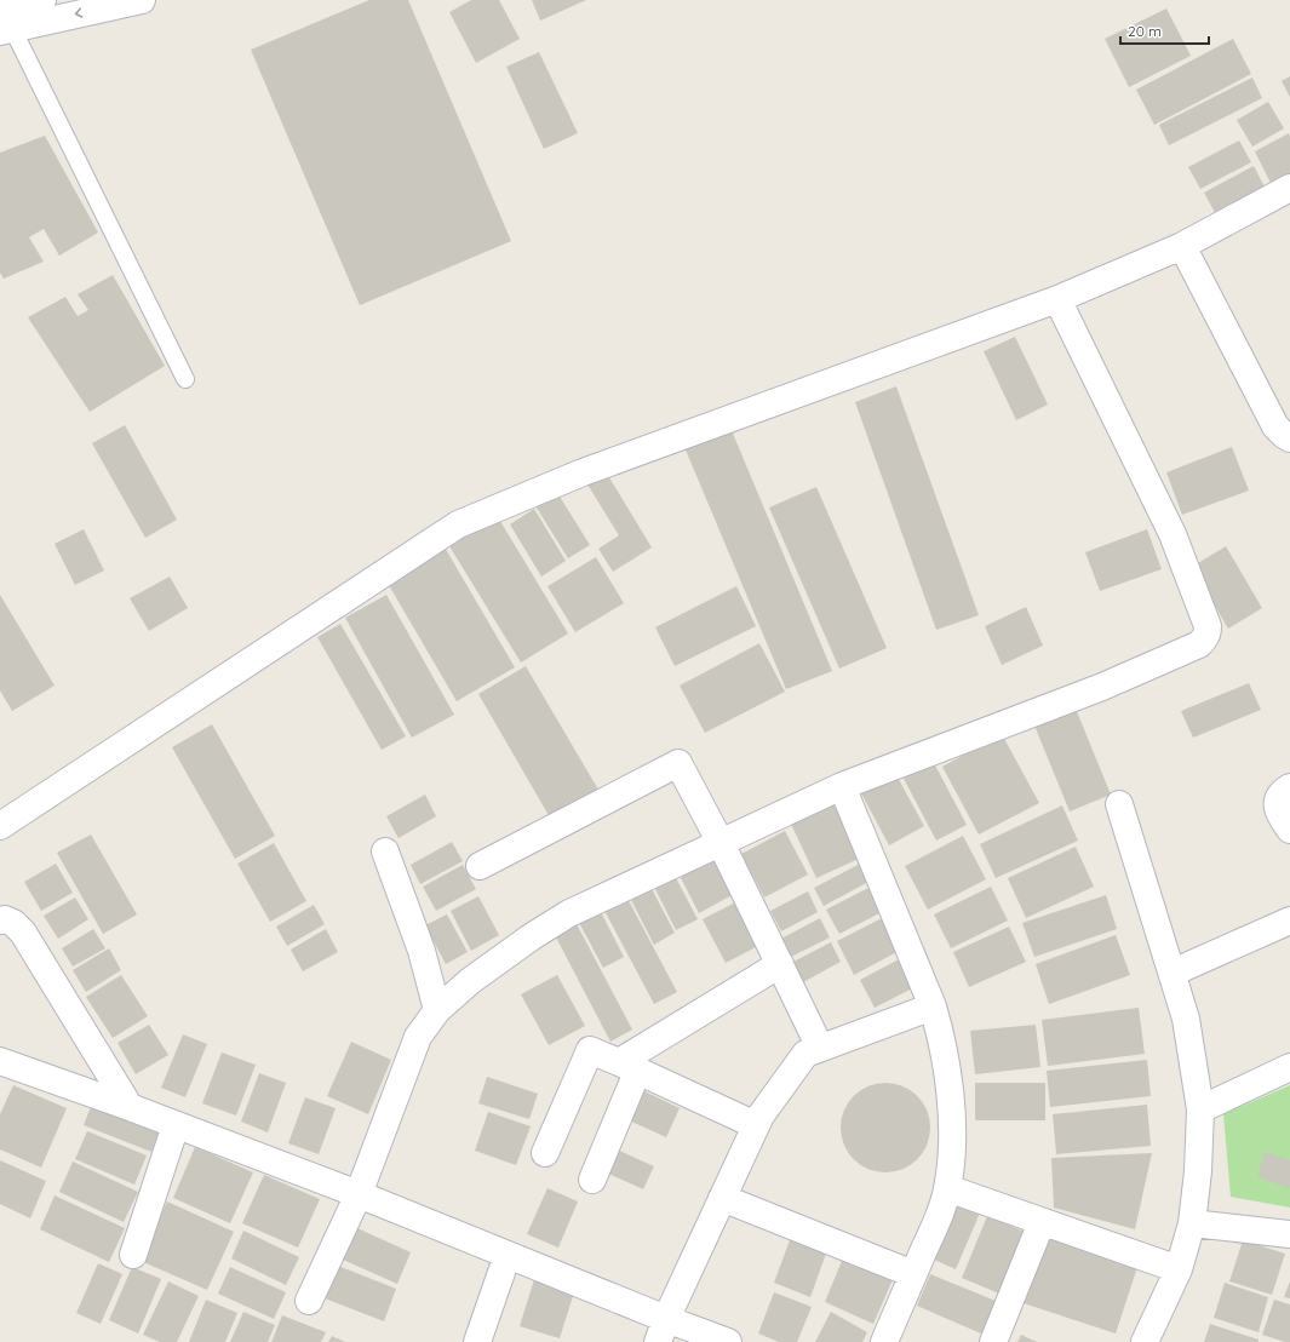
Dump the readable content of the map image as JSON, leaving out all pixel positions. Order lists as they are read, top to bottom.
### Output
{
  "scale_bar": "20 m"
}
